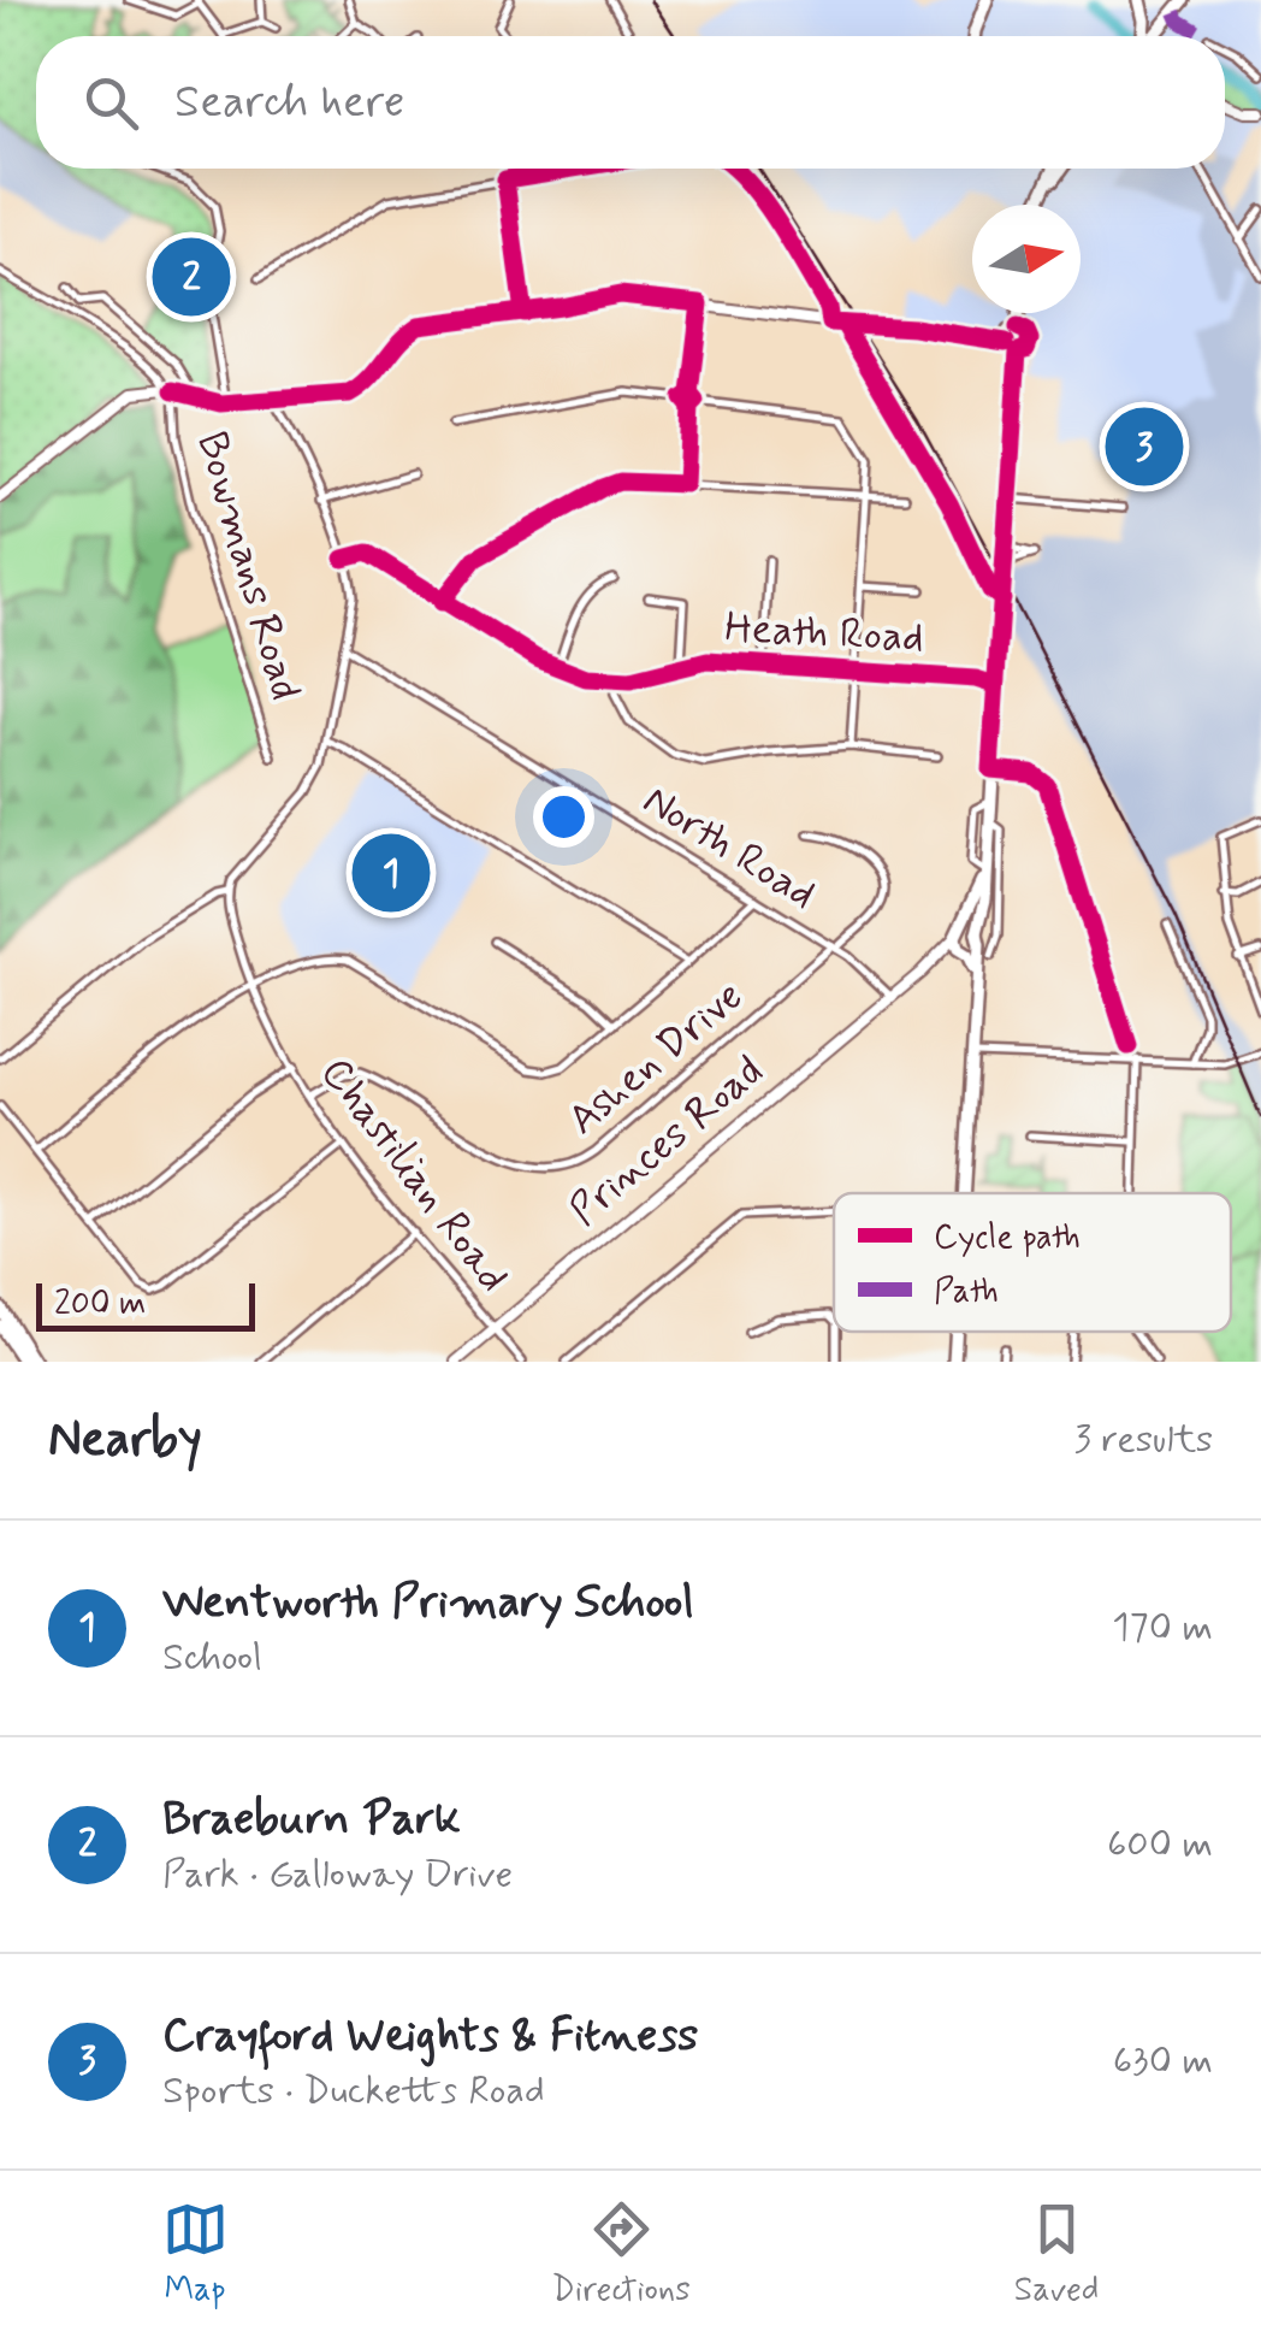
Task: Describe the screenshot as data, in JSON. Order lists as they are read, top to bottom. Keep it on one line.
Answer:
{"streets":{"street":["Bowmans Road","Heath Road","North Road","Ashen Drive","Princes Road","Chastilian Road"]},"crossings":[["North Road","Ashen Drive"],["North Road","Princes Road"],["Ashen Drive","Chastilian Road"],["Princes Road","Chastilian Road"]],"legend":["Cycle path","Path"],"scale_bar":"200 m","north":"right","page":{"search":"Search here","pins":["2","3","1"],"scale":"200 m","heading":["Nearby","3 results"],"list":[{"mark":"1","name":"Wentworth Primary School","note":"School","value":"170 m"},{"mark":"2","name":"Braeburn Park","note":"Park · Galloway Drive","value":"600 m"},{"mark":"3","name":"Crayford Weights & Fitness","note":"Sports · Ducketts Road","value":"630 m"}],"nav":["Map","Directions","Saved"]}}
